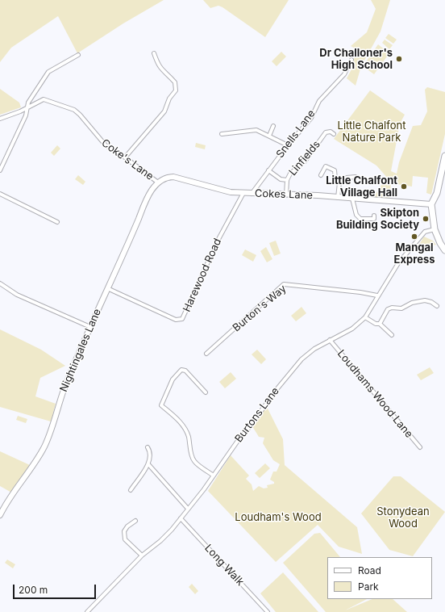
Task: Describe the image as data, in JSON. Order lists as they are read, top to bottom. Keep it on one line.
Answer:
{"streets":{"main road":["Cokes Lane","Nightingales Lane"],"street":["Snells Lane","Linfields","Coke's Lane","Harewood Road","Burton's Way","Loudhams Wood Lane","Burtons Lane","Long Walk"]},"crossings":[["Snells Lane","Cokes Lane"],["Linfields","Cokes Lane"],["Coke's Lane","Cokes Lane"],["Coke's Lane","Nightingales Lane"],["Cokes Lane","Harewood Road"],["Cokes Lane","Nightingales Lane"],["Harewood Road","Nightingales Lane"],["Burton's Way","Burtons Lane"],["Loudhams Wood Lane","Burtons Lane"],["Burtons Lane","Long Walk"]],"parks":["Little Chalfont Nature Park","Stonydean Wood","Loudham's Wood"],"places":["Dr Challoner's High School","Little Chalfont Village Hall","Skipton Building Society","Mangal Express"],"legend":["Road","Park"],"scale_bar":"200 m"}
